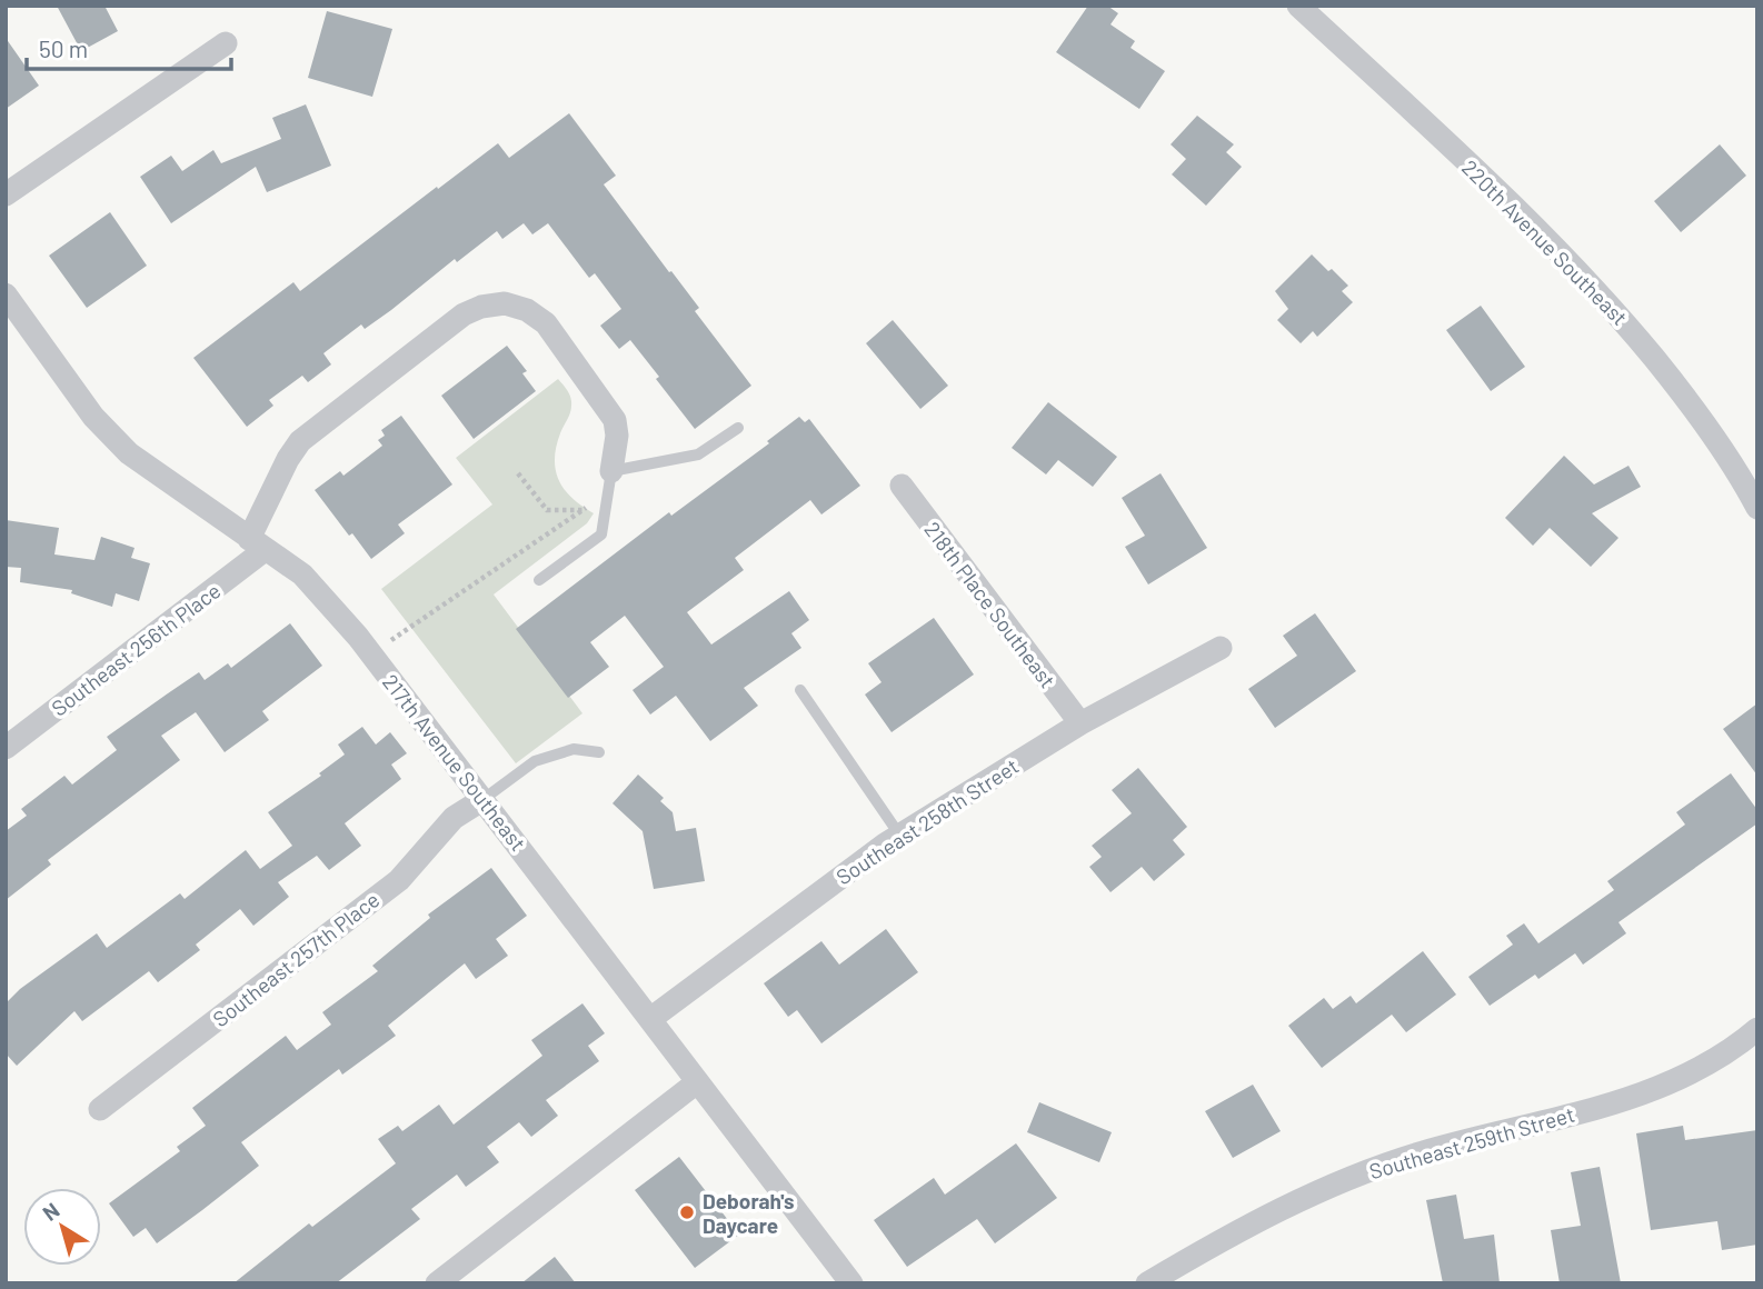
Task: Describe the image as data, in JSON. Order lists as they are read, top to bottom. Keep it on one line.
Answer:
{"streets":{"street":["220th Avenue Southeast","218th Place Southeast","Southeast 256th Place","217th Avenue Southeast","Southeast 258th Street","Southeast 257th Place","Southeast 259th Street"]},"crossings":[["218th Place Southeast","Southeast 258th Street"],["Southeast 256th Place","217th Avenue Southeast"],["217th Avenue Southeast","Southeast 258th Street"],["217th Avenue Southeast","Southeast 257th Place"]],"places":["Deborah's Daycare"],"scale_bar":"50 m","north":"top left"}
